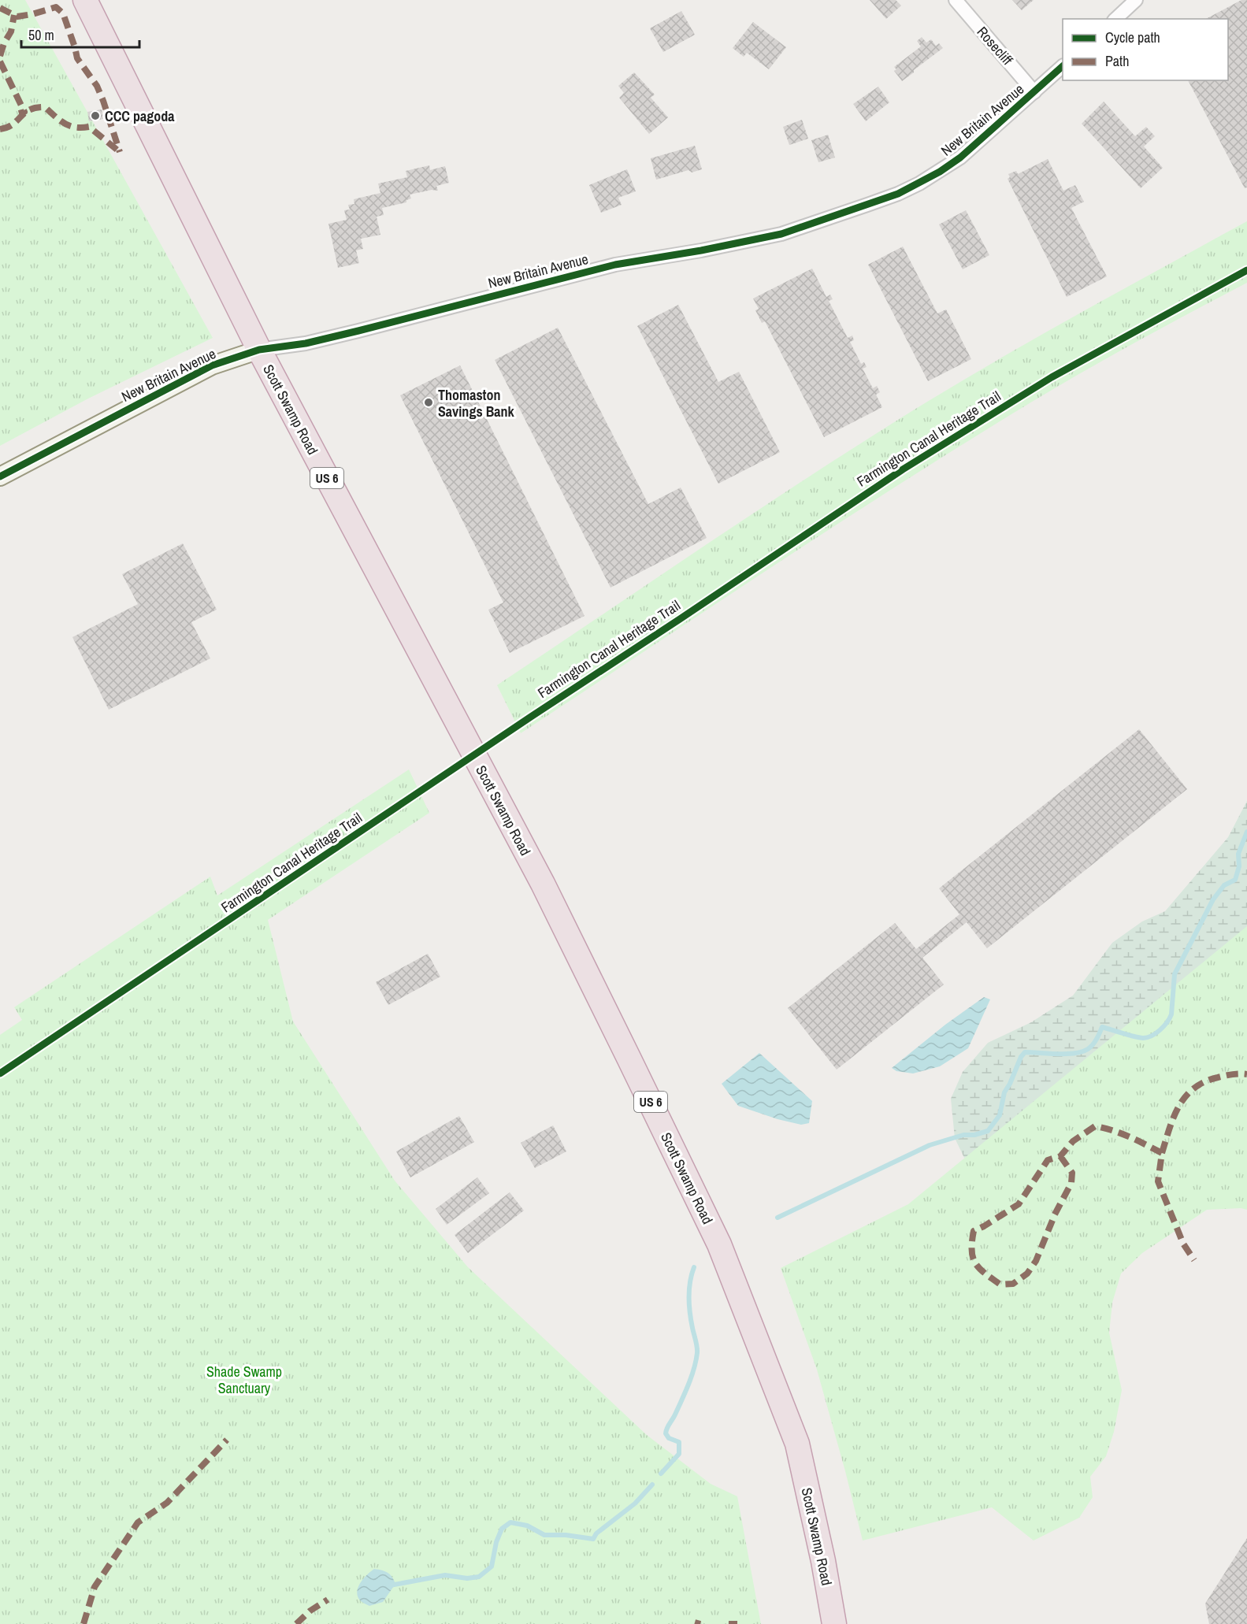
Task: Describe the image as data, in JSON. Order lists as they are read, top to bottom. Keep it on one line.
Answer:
{"streets":{"highway":["Scott Swamp Road","US 6"],"street":["Rosecliff","New Britain Avenue"],"cycle path":["Farmington Canal Heritage Trail"]},"crossings":[["Rosecliff","New Britain Avenue"],["New Britain Avenue","Scott Swamp Road"]],"parks":["Shade Swamp Sanctuary"],"places":["CCC pagoda","Thomaston Savings Bank"],"legend":["Cycle path","Path"],"scale_bar":"50 m"}
